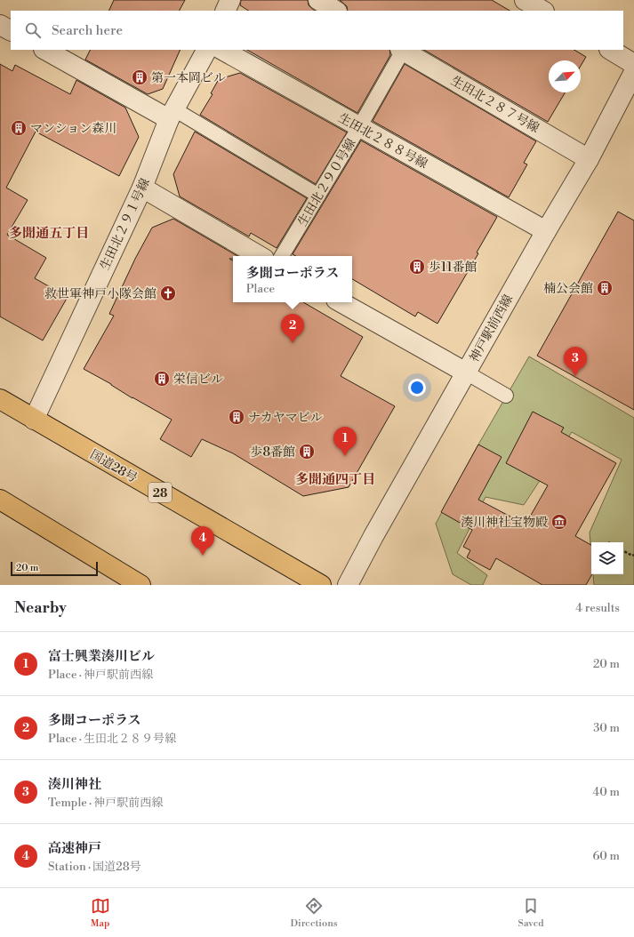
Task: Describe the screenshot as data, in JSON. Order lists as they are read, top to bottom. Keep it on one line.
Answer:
{"streets":{"highway":["国道28号","28"],"street":["生田北２８７号線","生田北２８８号線","生田北２９１号線","神戸駅前西線"],"lane":["生田北２９０号線"]},"crossings":[["生田北２８７号線","生田北２９０号線"],["生田北２８７号線","神戸駅前西線"],["生田北２８８号線","生田北２９０号線"],["生田北２８８号線","神戸駅前西線"],["生田北２９１号線","国道28号"]],"districts":["多聞通五丁目","多聞通四丁目"],"places":{"building":["第一本岡ビル","マンション森川","歩11番館","楠公会館","栄信ビル","ナカヤマビル","歩8番館"],"church":["救世軍神戸小隊会館"],"museum":["湊川神社宝物殿"]},"scale_bar":"20 m","north":"top right","page":{"search":"Search here","popup":["多聞コーポラス","Place"],"pins":["2","3","1","4"],"scale":"20 m","heading":["Nearby","4 results"],"list":[{"mark":"1","name":"富士興業湊川ビル","note":"Place · 神戸駅前西線","value":"20 m"},{"mark":"2","name":"多聞コーポラス","note":"Place · 生田北２８９号線","value":"30 m"},{"mark":"3","name":"湊川神社","note":"Temple · 神戸駅前西線","value":"40 m"},{"mark":"4","name":"高速神戸","note":"Station · 国道28号","value":"60 m"}],"nav":["Map","Directions","Saved"]}}
